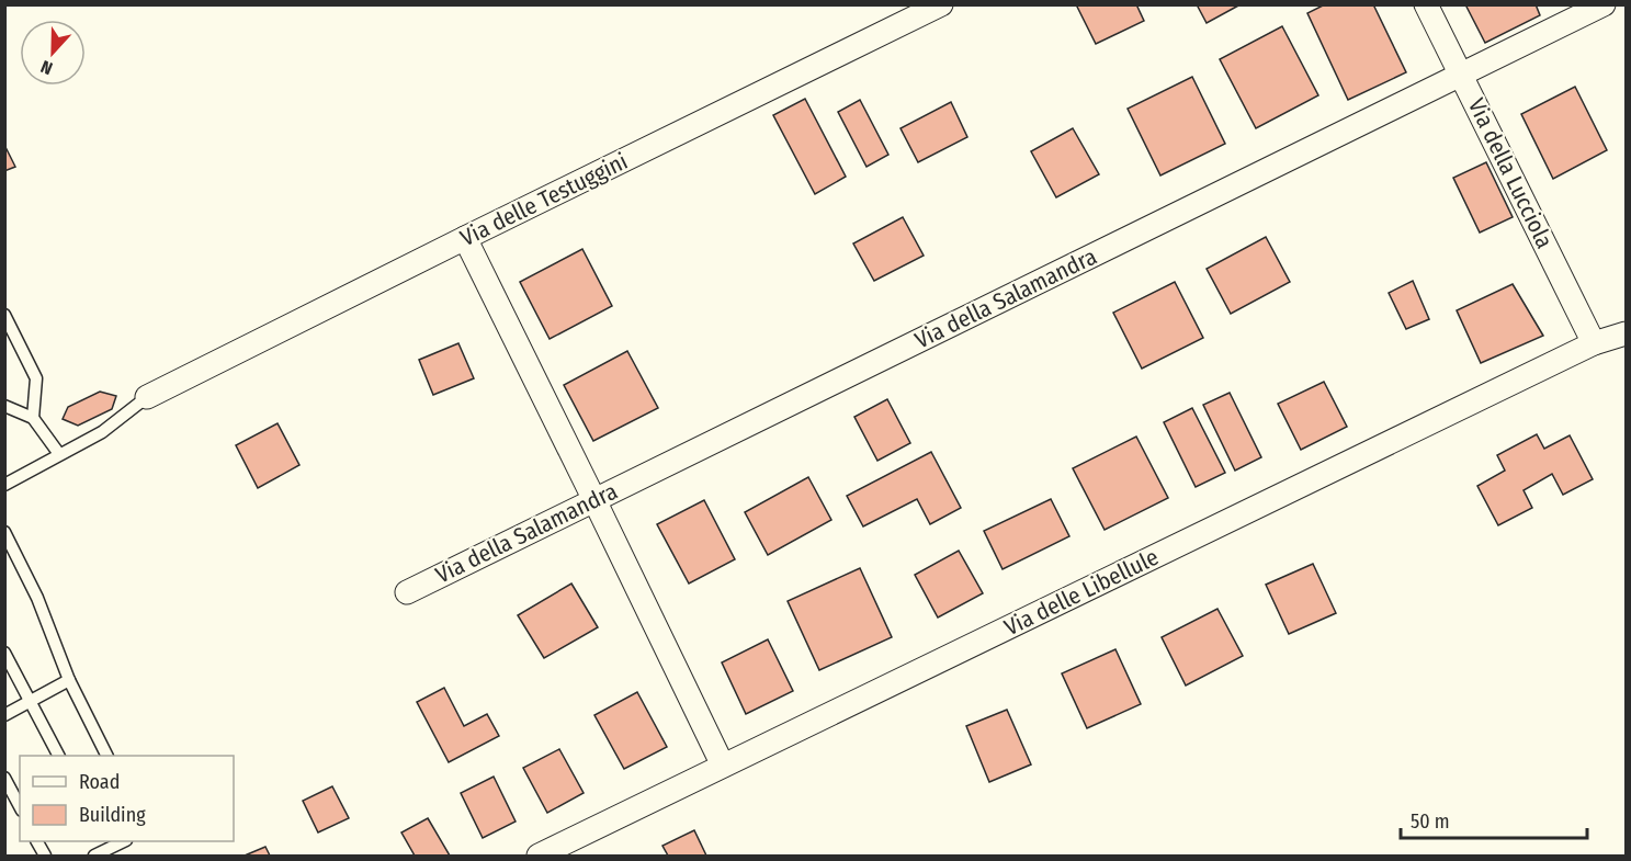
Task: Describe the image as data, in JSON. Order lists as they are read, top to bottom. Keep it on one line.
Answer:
{"streets":{"street":["Via della Lucciola","Via delle Testuggini","Via della Salamandra","Via delle Libellule"]},"crossings":[["Via della Lucciola","Via della Salamandra"],["Via della Lucciola","Via delle Libellule"]],"legend":["Road","Building"],"scale_bar":"50 m","north":"bottom"}
